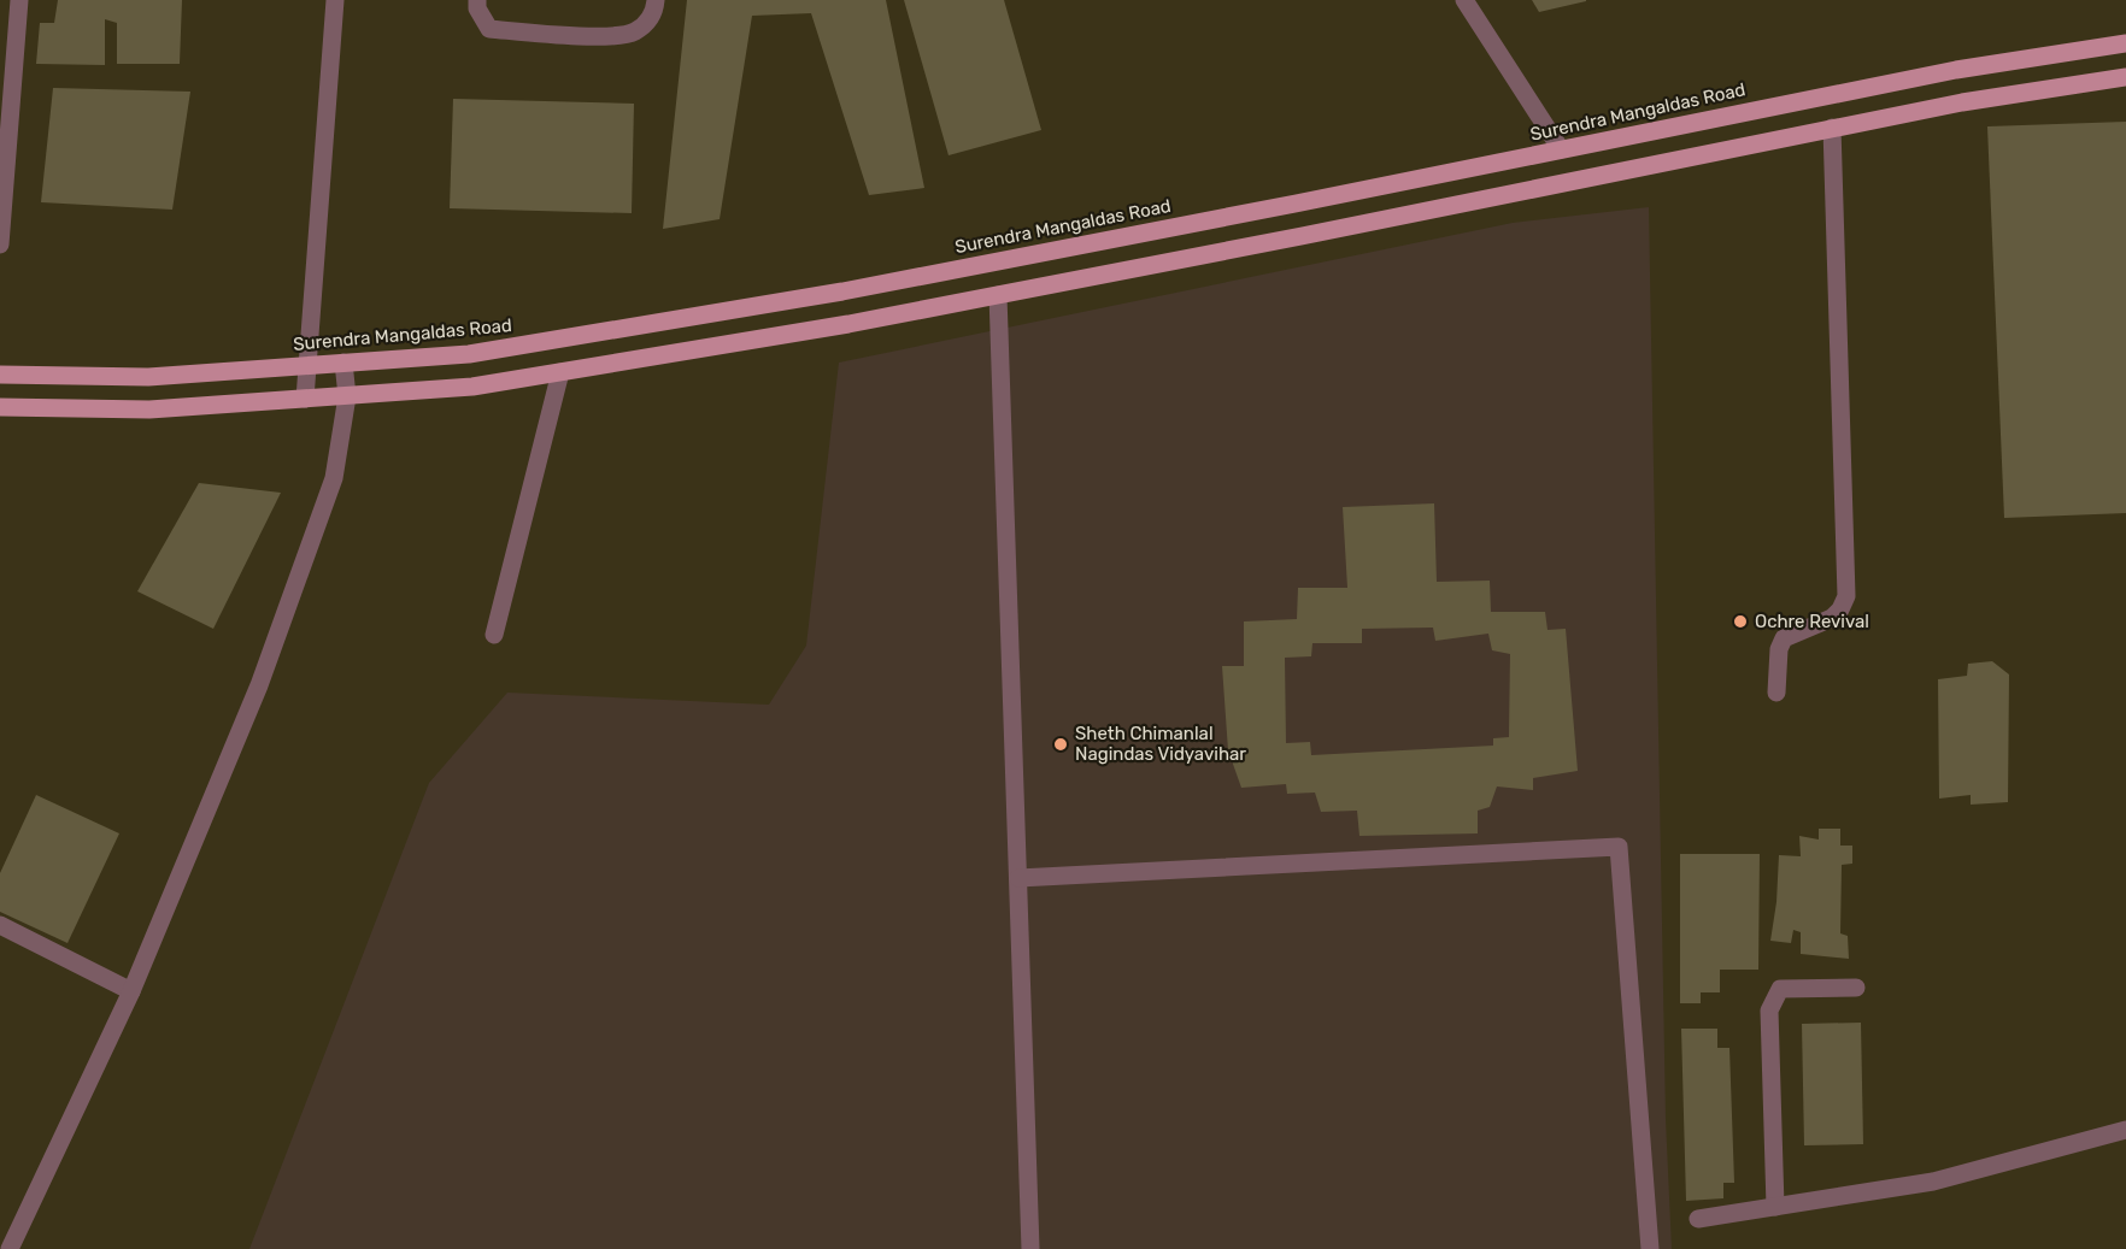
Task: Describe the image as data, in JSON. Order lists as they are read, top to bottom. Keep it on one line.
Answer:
{"streets":{"main road":["Surendra Mangaldas Road"]},"places":["Ochre Revival","Sheth Chimanlal Nagindas Vidyavihar"]}
